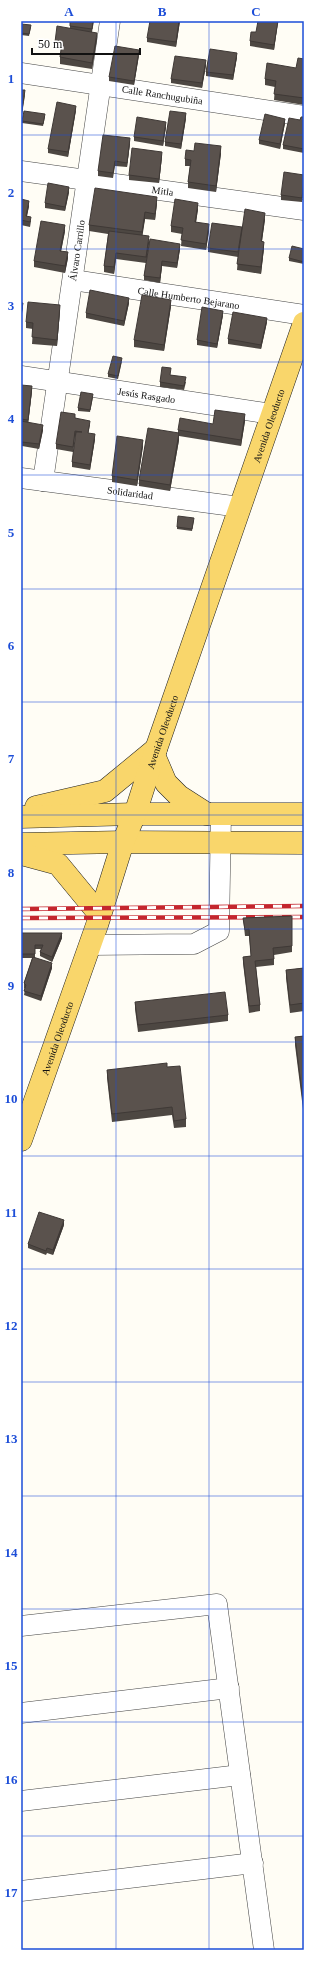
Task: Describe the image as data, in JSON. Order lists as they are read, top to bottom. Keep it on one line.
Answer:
{"streets":{"main road":["Avenida Oleoducto"],"street":["Calle Ranchugubiña","Mitla","Álvaro Carrillo","Calle Humberto Bejarano","Jesús Rasgado","Solidaridad"]},"crossings":[["Calle Ranchugubiña","Álvaro Carrillo"],["Mitla","Álvaro Carrillo"],["Álvaro Carrillo","Calle Humberto Bejarano"],["Álvaro Carrillo","Jesús Rasgado"],["Álvaro Carrillo","Solidaridad"],["Jesús Rasgado","Avenida Oleoducto"],["Avenida Oleoducto","Solidaridad"]],"scale_bar":"50 m","grid":{"columns":["A","B","C"],"rows":["1","2","3","4","5","6","7","8","9","10","11","12","13","14","15","16","17"]}}
